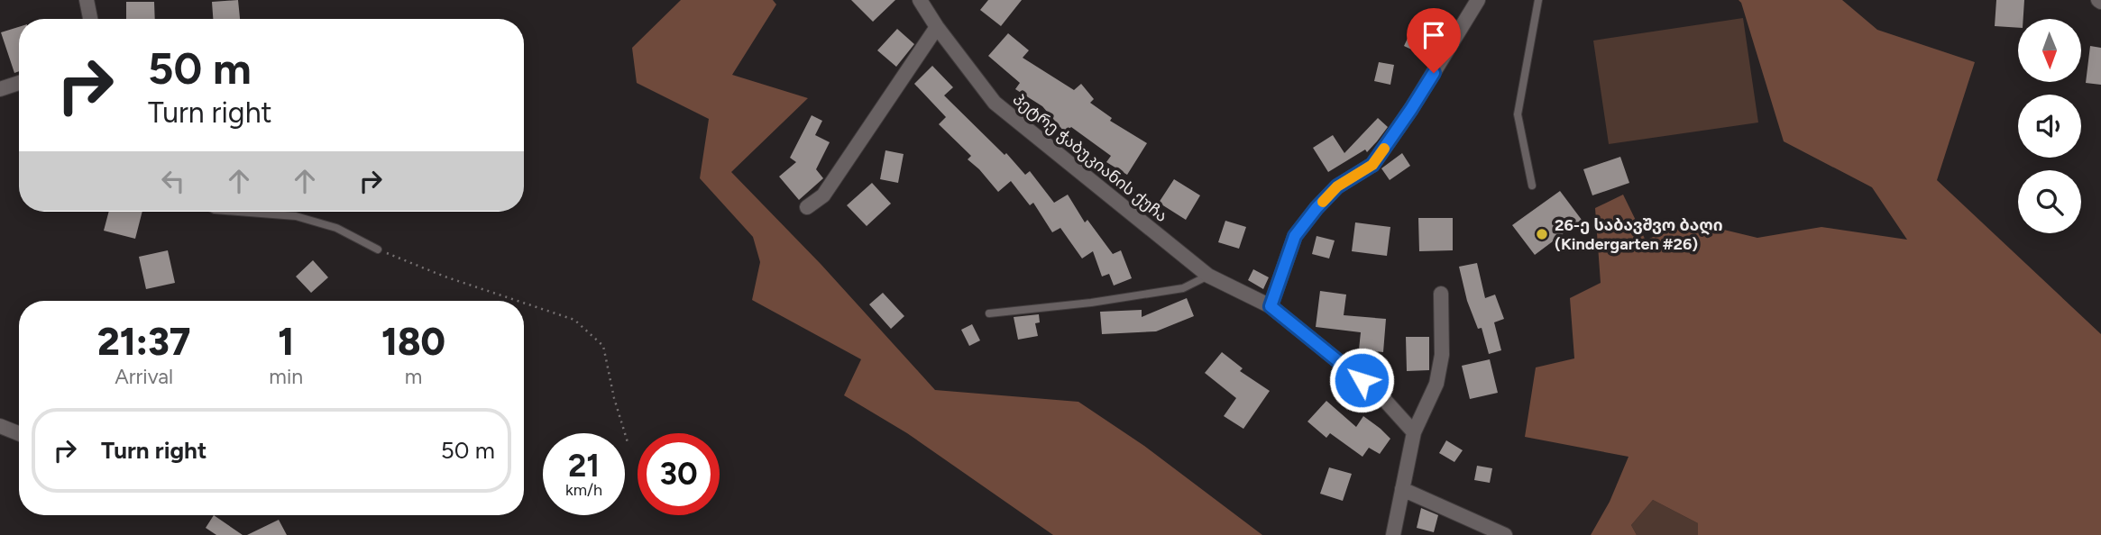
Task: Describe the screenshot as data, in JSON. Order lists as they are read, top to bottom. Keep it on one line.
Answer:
{"streets":{"street":["პეტრე ჭაბუკიანის ქუჩა"]},"places":["26-ე საბავშვო ბაღი (Kindergarten #26)"],"north":"bottom","page":{"turn":["50 m","Turn right"],"eta":["21:37","Arrival","1","min","180","m"],"list":[{"name":"Turn right","value":"50 m"}],"speed":"21 km/h","limit":"30"}}
